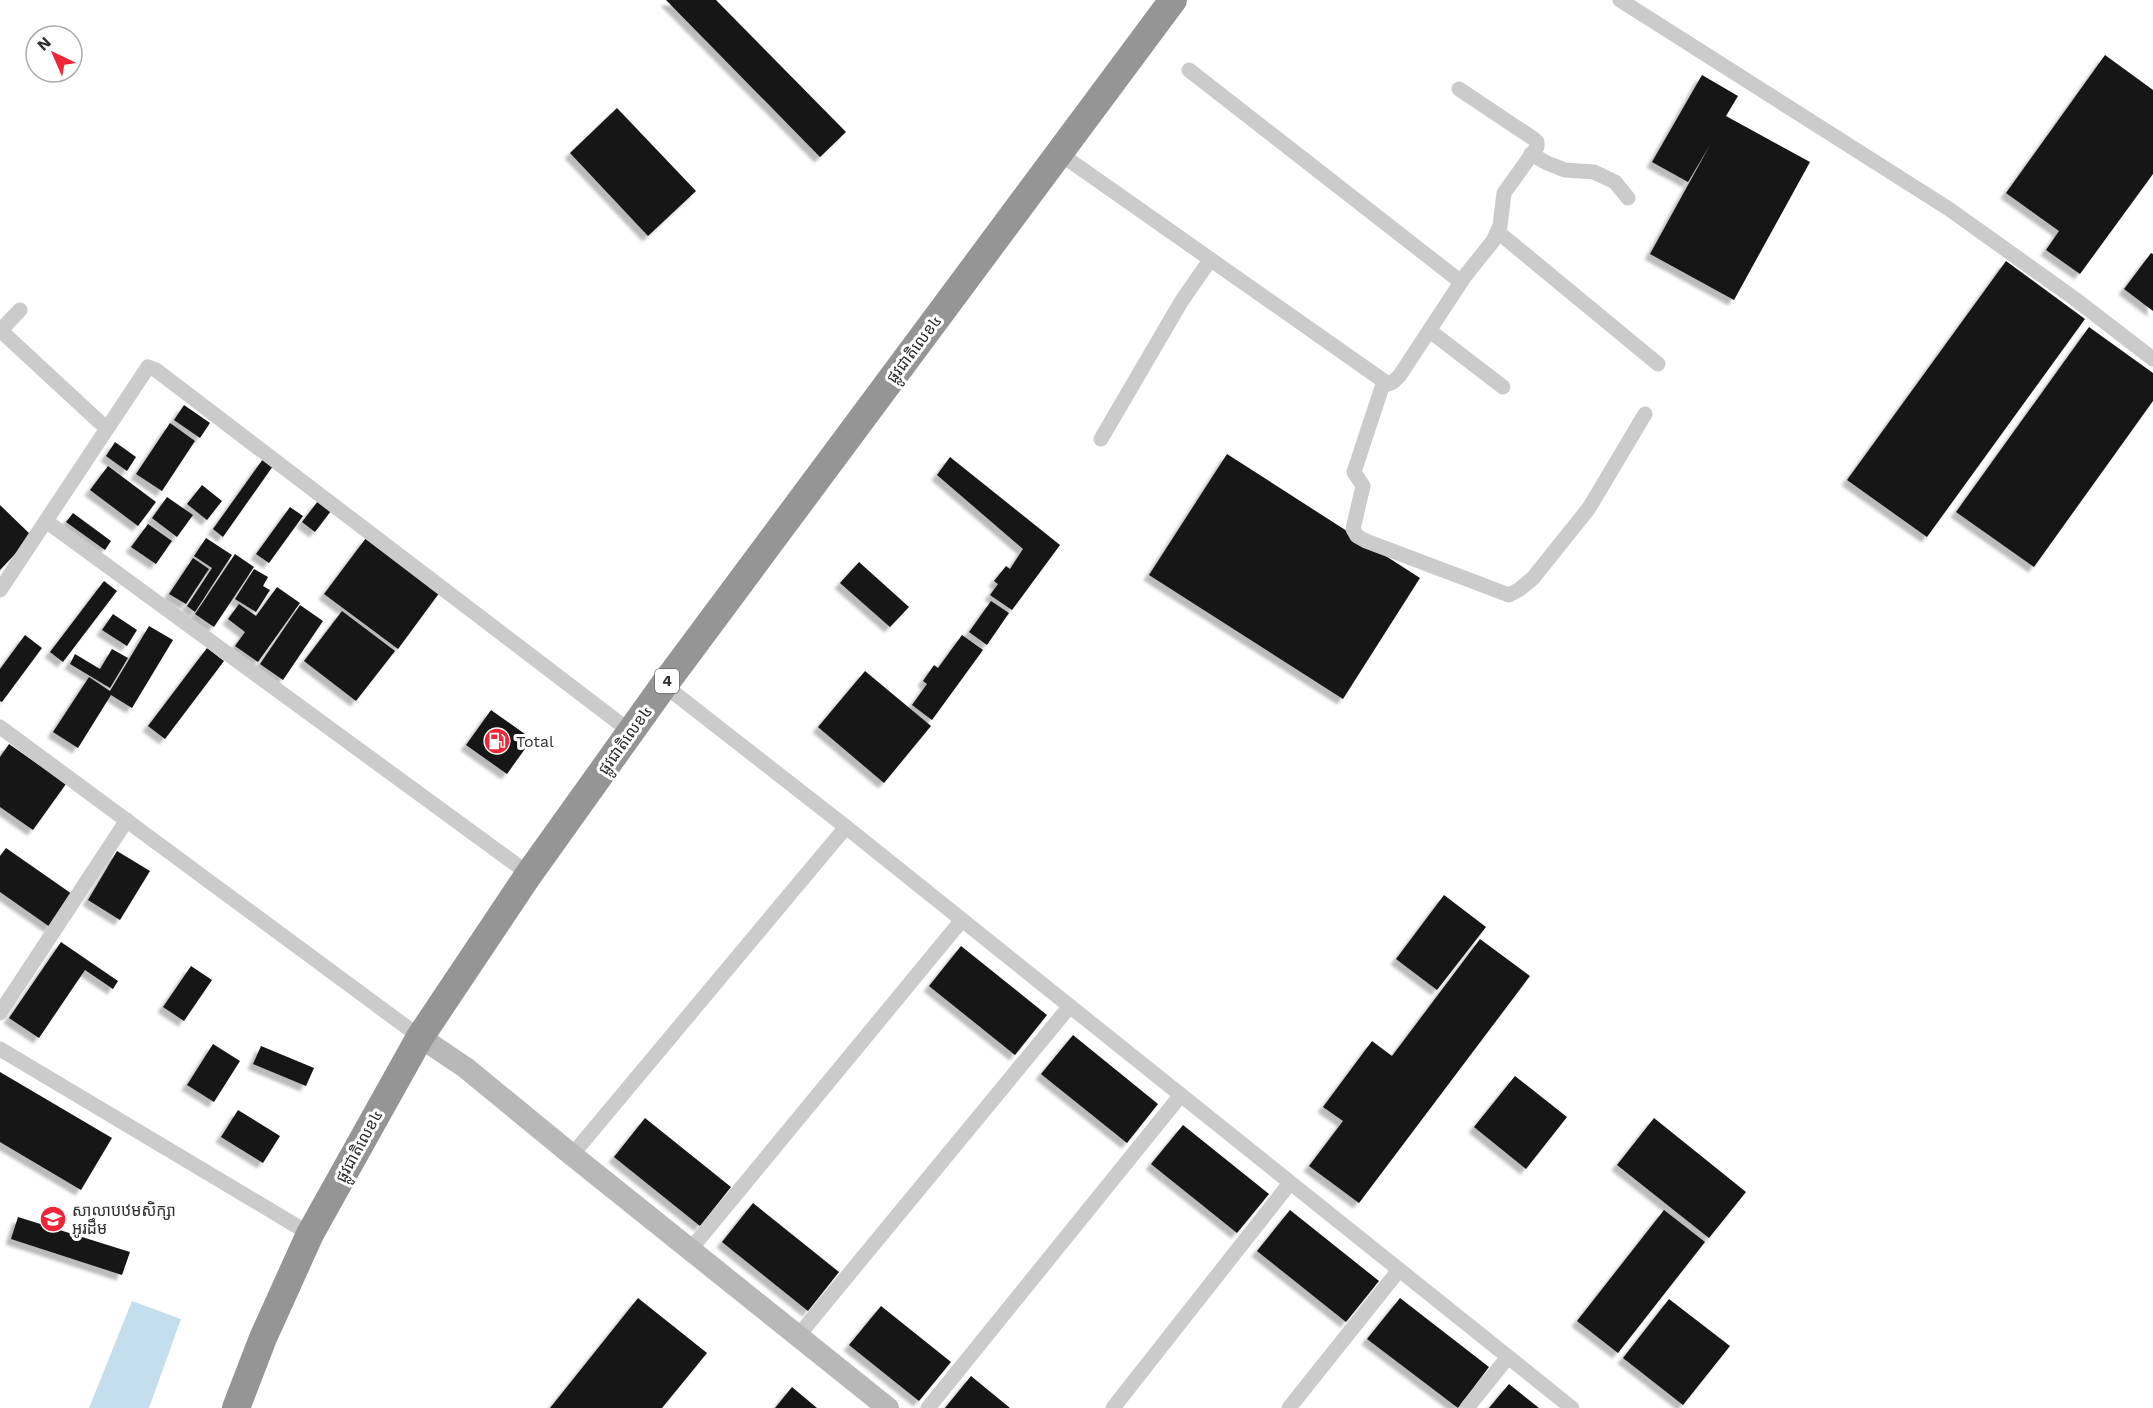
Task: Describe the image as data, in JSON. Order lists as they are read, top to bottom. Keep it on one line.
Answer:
{"streets":{"highway":["ផ្លូវជាតិលេខ៤","4"]},"places":{"fuel station":["Total"],"school or university":["សាលាបឋមសិក្សា អូរដឹម"]},"north":"top left"}
